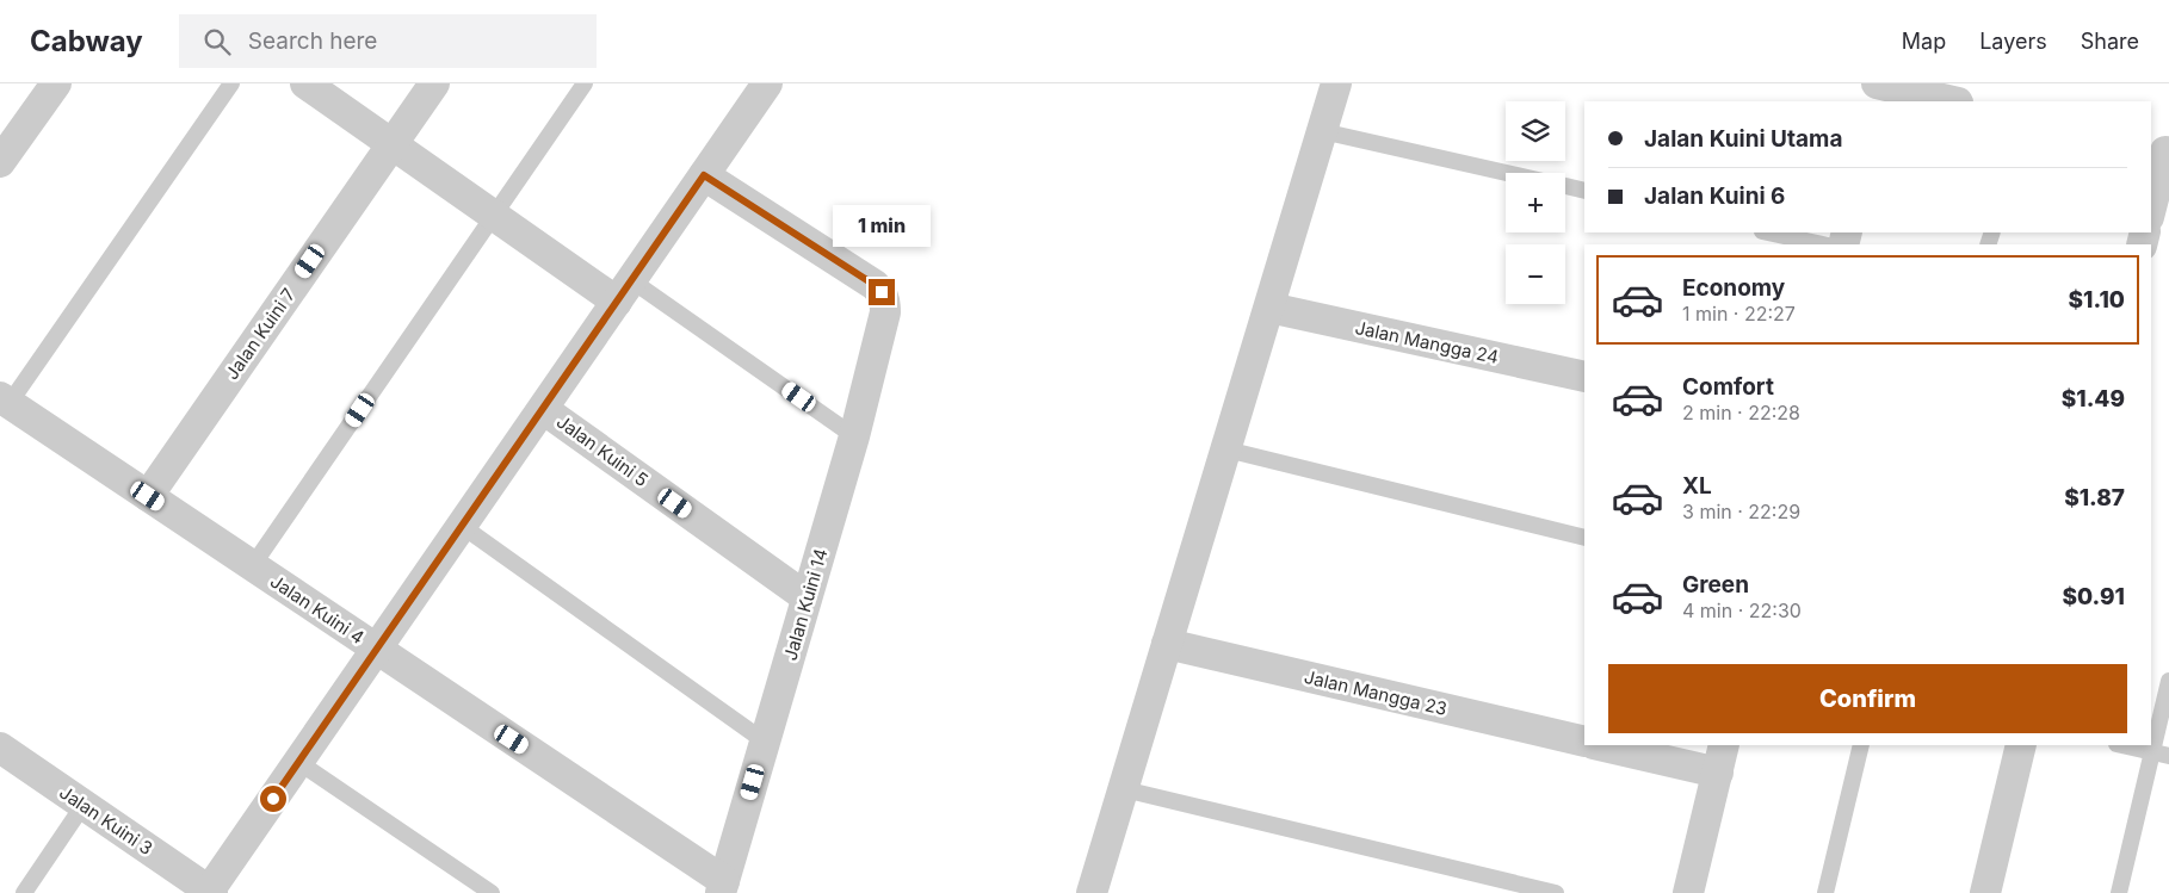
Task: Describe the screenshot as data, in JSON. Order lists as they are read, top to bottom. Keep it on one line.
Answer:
{"streets":{"street":["Jalan Kuini 7","Jalan Mangga 24","Jalan Kuini 5","Jalan Kuini 14","Jalan Kuini 4","Jalan Mangga 23","Jalan Kuini 3"]},"crossings":[["Jalan Kuini 7","Jalan Kuini 4"],["Jalan Kuini 5","Jalan Kuini 14"],["Jalan Kuini 14","Jalan Kuini 4"]],"page":{"header":"Cabway","search":"Search here","nav":["Map","Layers","Share"],"map_buttons":["+","−"],"banner":["Jalan Kuini Utama","Jalan Kuini 6"],"bubble":"1 min","list":[{"name":"Economy","note":"1 min · 22:27","value":"$1.10"},{"name":"Comfort","note":"2 min · 22:28","value":"$1.49"},{"name":"XL","note":"3 min · 22:29","value":"$1.87"},{"name":"Green","note":"4 min · 22:30","value":"$0.91"}],"buttons":"Confirm"}}
